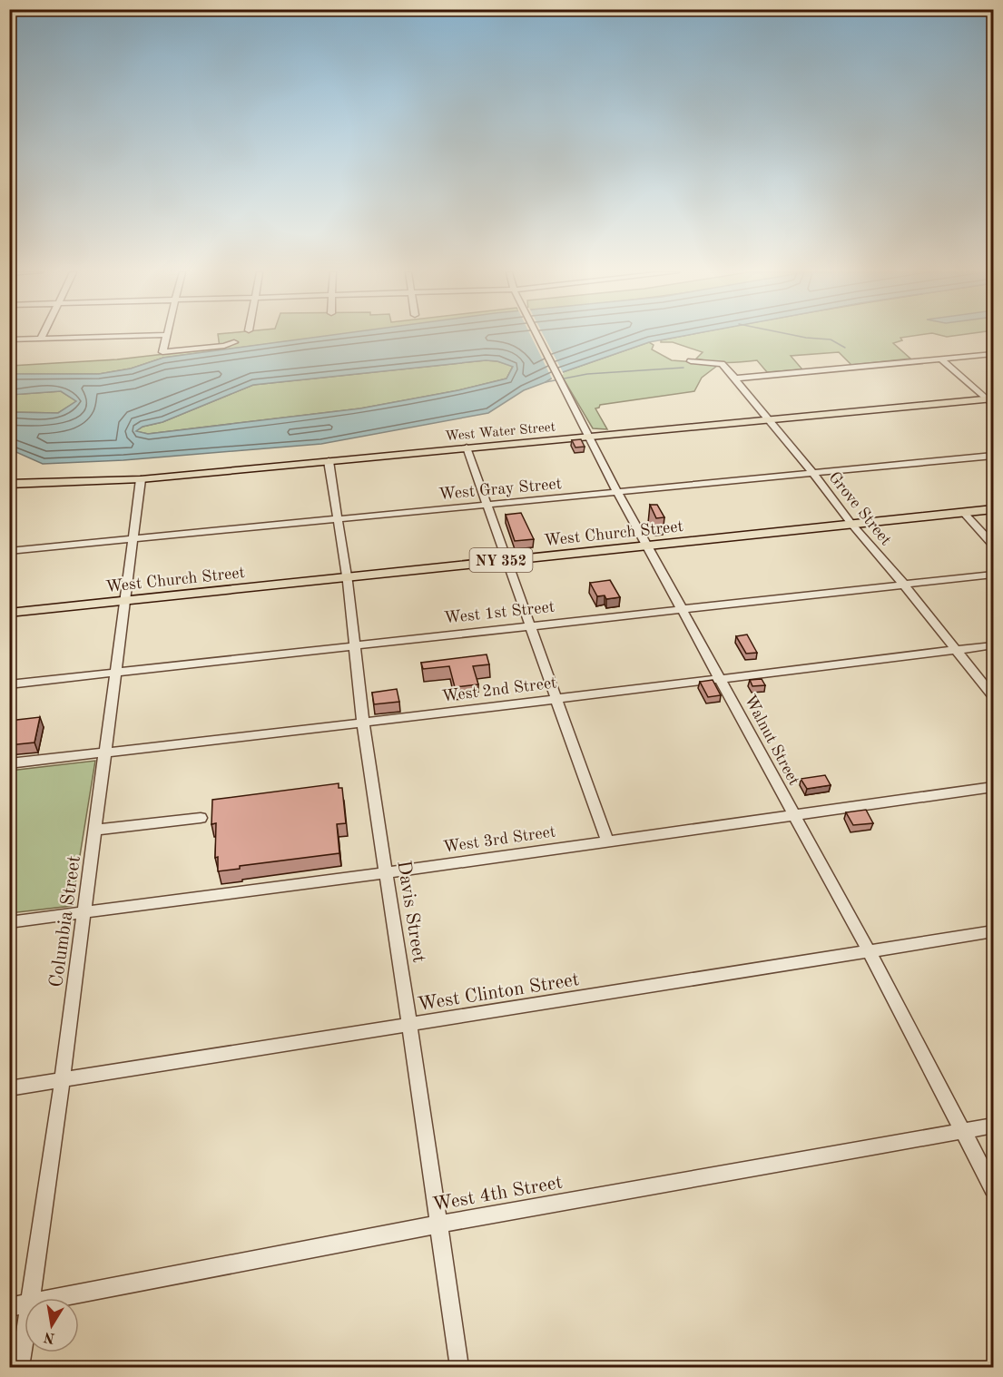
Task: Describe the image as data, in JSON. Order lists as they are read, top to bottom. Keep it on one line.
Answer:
{"streets":{"main road":["West Water Street","West Church Street","NY 352"],"street":["West Gray Street","Grove Street","West 1st Street","West 2nd Street","Walnut Street","West 3rd Street","Davis Street","Columbia Street","West Clinton Street","West 4th Street"]},"crossings":[["West Water Street","Grove Street"],["West Water Street","Walnut Street"],["West Water Street","Davis Street"],["West Water Street","Columbia Street"],["West Gray Street","Grove Street"],["West Gray Street","Walnut Street"],["West Gray Street","Davis Street"],["West Gray Street","Columbia Street"],["Grove Street","West Church Street"],["Grove Street","West 1st Street"],["Grove Street","West 2nd Street"],["West Church Street","Walnut Street"],["West Church Street","Davis Street"],["West Church Street","Columbia Street"],["West 1st Street","Walnut Street"],["West 1st Street","Davis Street"],["West 1st Street","Columbia Street"],["West 2nd Street","Walnut Street"],["West 2nd Street","Davis Street"],["West 2nd Street","Columbia Street"],["Walnut Street","West 3rd Street"],["Walnut Street","West Clinton Street"],["Walnut Street","West 4th Street"],["West 3rd Street","Davis Street"],["West 3rd Street","Columbia Street"],["Davis Street","West Clinton Street"],["Davis Street","West 4th Street"],["Columbia Street","West Clinton Street"]],"north":"bottom"}
